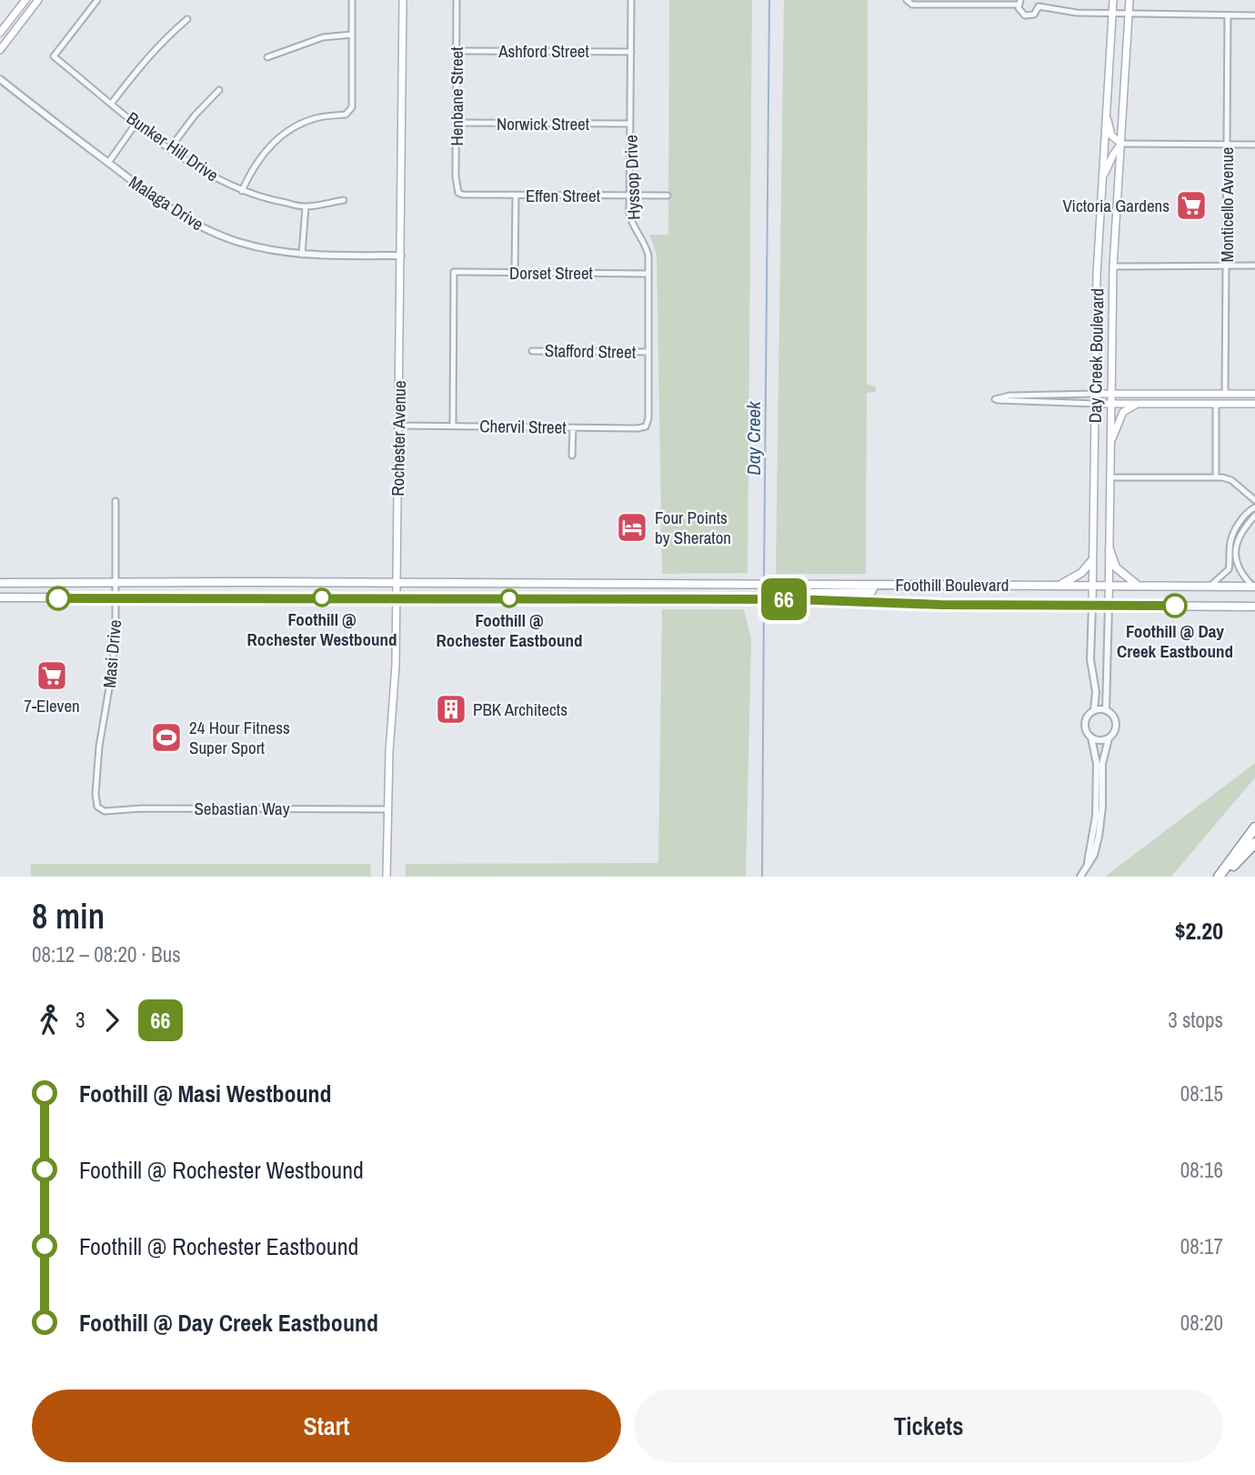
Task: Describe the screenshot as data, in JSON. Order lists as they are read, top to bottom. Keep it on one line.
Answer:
{"streets":{"main road":["Day Creek Boulevard","Rochester Avenue","Foothill Boulevard"],"street":["Ashford Street","Henbane Street","Norwick Street","Bunker Hill Drive","Hyssop Drive","Effen Street","Malaga Drive","Monticello Avenue","Dorset Street","Stafford Street","Chervil Street","Masi Drive","Sebastian Way"]},"crossings":[["Ashford Street","Henbane Street"],["Ashford Street","Hyssop Drive"],["Henbane Street","Norwick Street"],["Henbane Street","Effen Street"],["Norwick Street","Hyssop Drive"],["Hyssop Drive","Effen Street"],["Hyssop Drive","Dorset Street"],["Hyssop Drive","Stafford Street"],["Hyssop Drive","Chervil Street"],["Malaga Drive","Rochester Avenue"],["Dorset Street","Chervil Street"],["Day Creek Boulevard","Foothill Boulevard"],["Chervil Street","Rochester Avenue"],["Rochester Avenue","Foothill Boulevard"],["Rochester Avenue","Sebastian Way"],["Foothill Boulevard","Masi Drive"],["Masi Drive","Sebastian Way"]],"water":["Day Creek"],"places":{"supermarket":["Victoria Gardens","7-Eleven"],"hotel":["Four Points by Sheraton"],"other":["Foothill @ Rochester Westbound","Foothill @ Rochester Eastbound","Foothill @ Day Creek Eastbound"],"building":["PBK Architects"],"sports":["24 Hour Fitness Super Sport"]},"lines":["bus line 66"],"page":{"on_map":"66","heading":["8 min","08:12 – 08:20 · Bus","$2.20"],"legs":["3","66","3 stops"],"list":[{"name":"Foothill @ Masi Westbound","value":"08:15"},{"name":"Foothill @ Rochester Westbound","value":"08:16"},{"name":"Foothill @ Rochester Eastbound","value":"08:17"},{"name":"Foothill @ Day Creek Eastbound","value":"08:20"}],"buttons":["Start","Tickets"]}}
